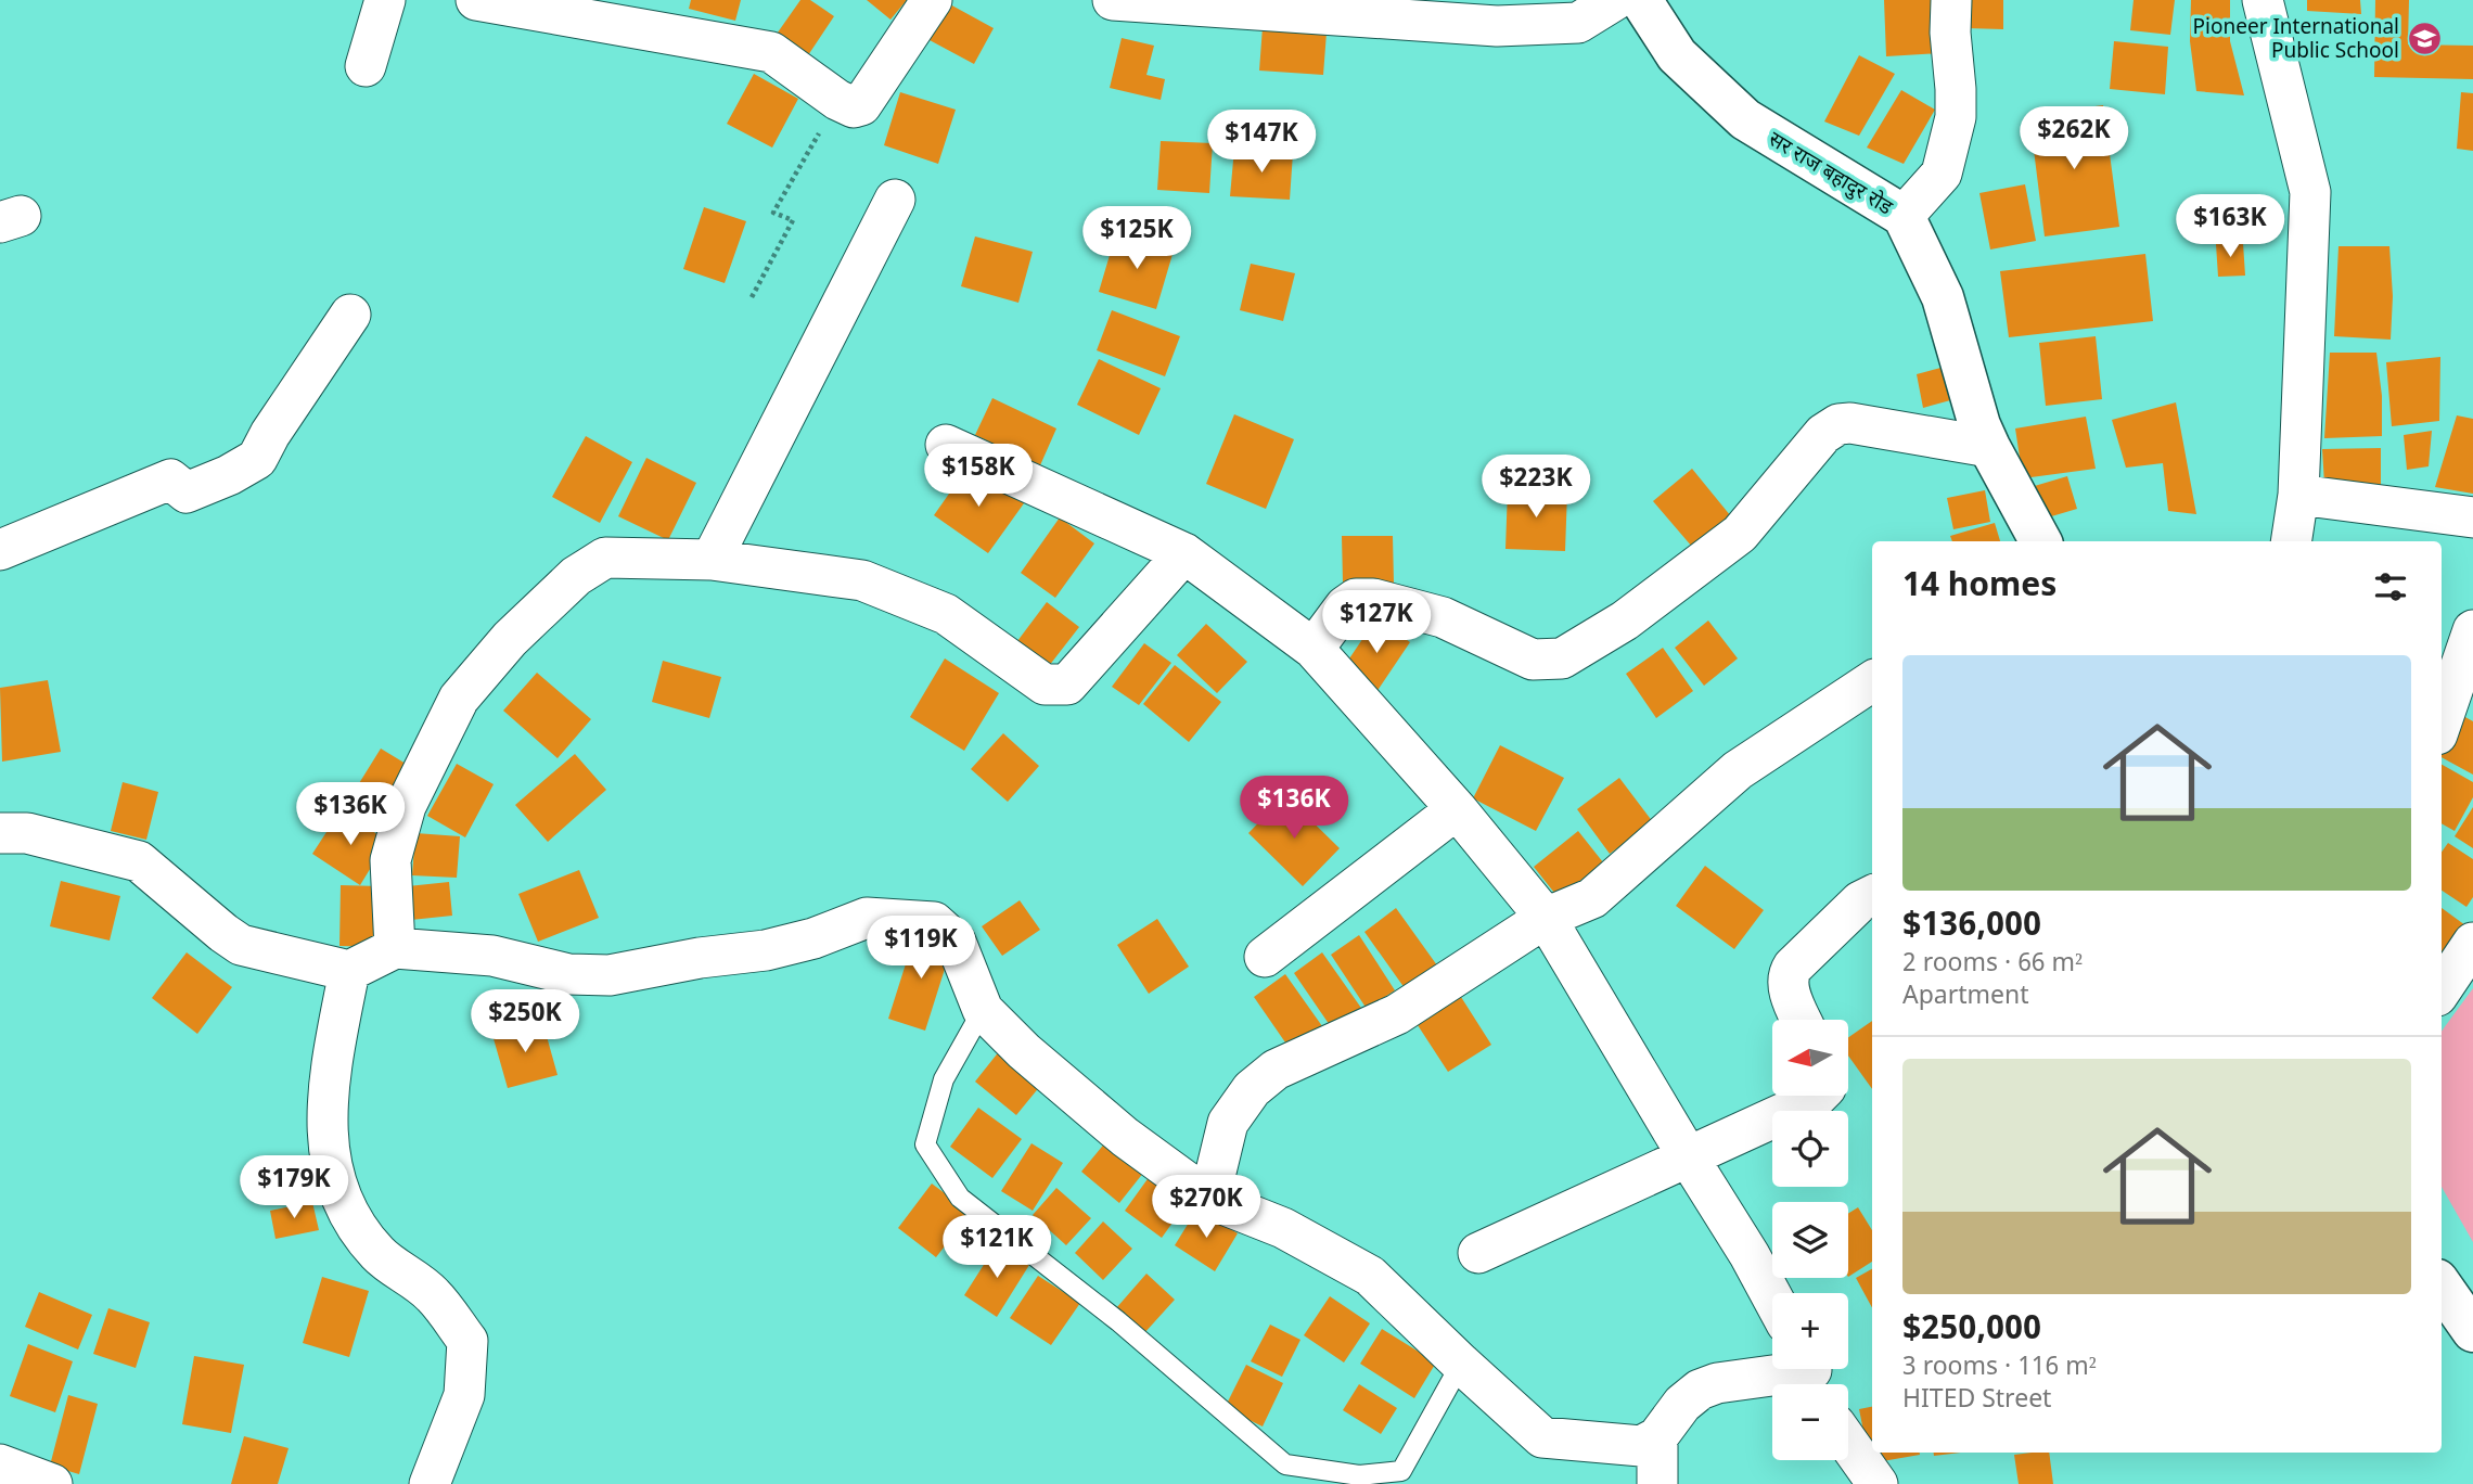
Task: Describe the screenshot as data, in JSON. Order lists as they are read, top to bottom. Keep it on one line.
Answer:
{"streets":{"street":["सर राज बहादुर रोड"]},"places":{"school or university":["Pioneer International Public School"]},"north":"left","page":{"price":["$262K","$147K","$163K","$125K","$158K","$223K","$127K","$136K","$136K","$119K","$250K","$179K","$270K","$121K"],"heading":"14 homes","list":[{"name":"$136,000","note":"2 rooms · 66 m² · Apartment"},{"name":"$250,000","note":"3 rooms · 116 m² · HITED Street"}],"map_buttons":["+","−"]}}
